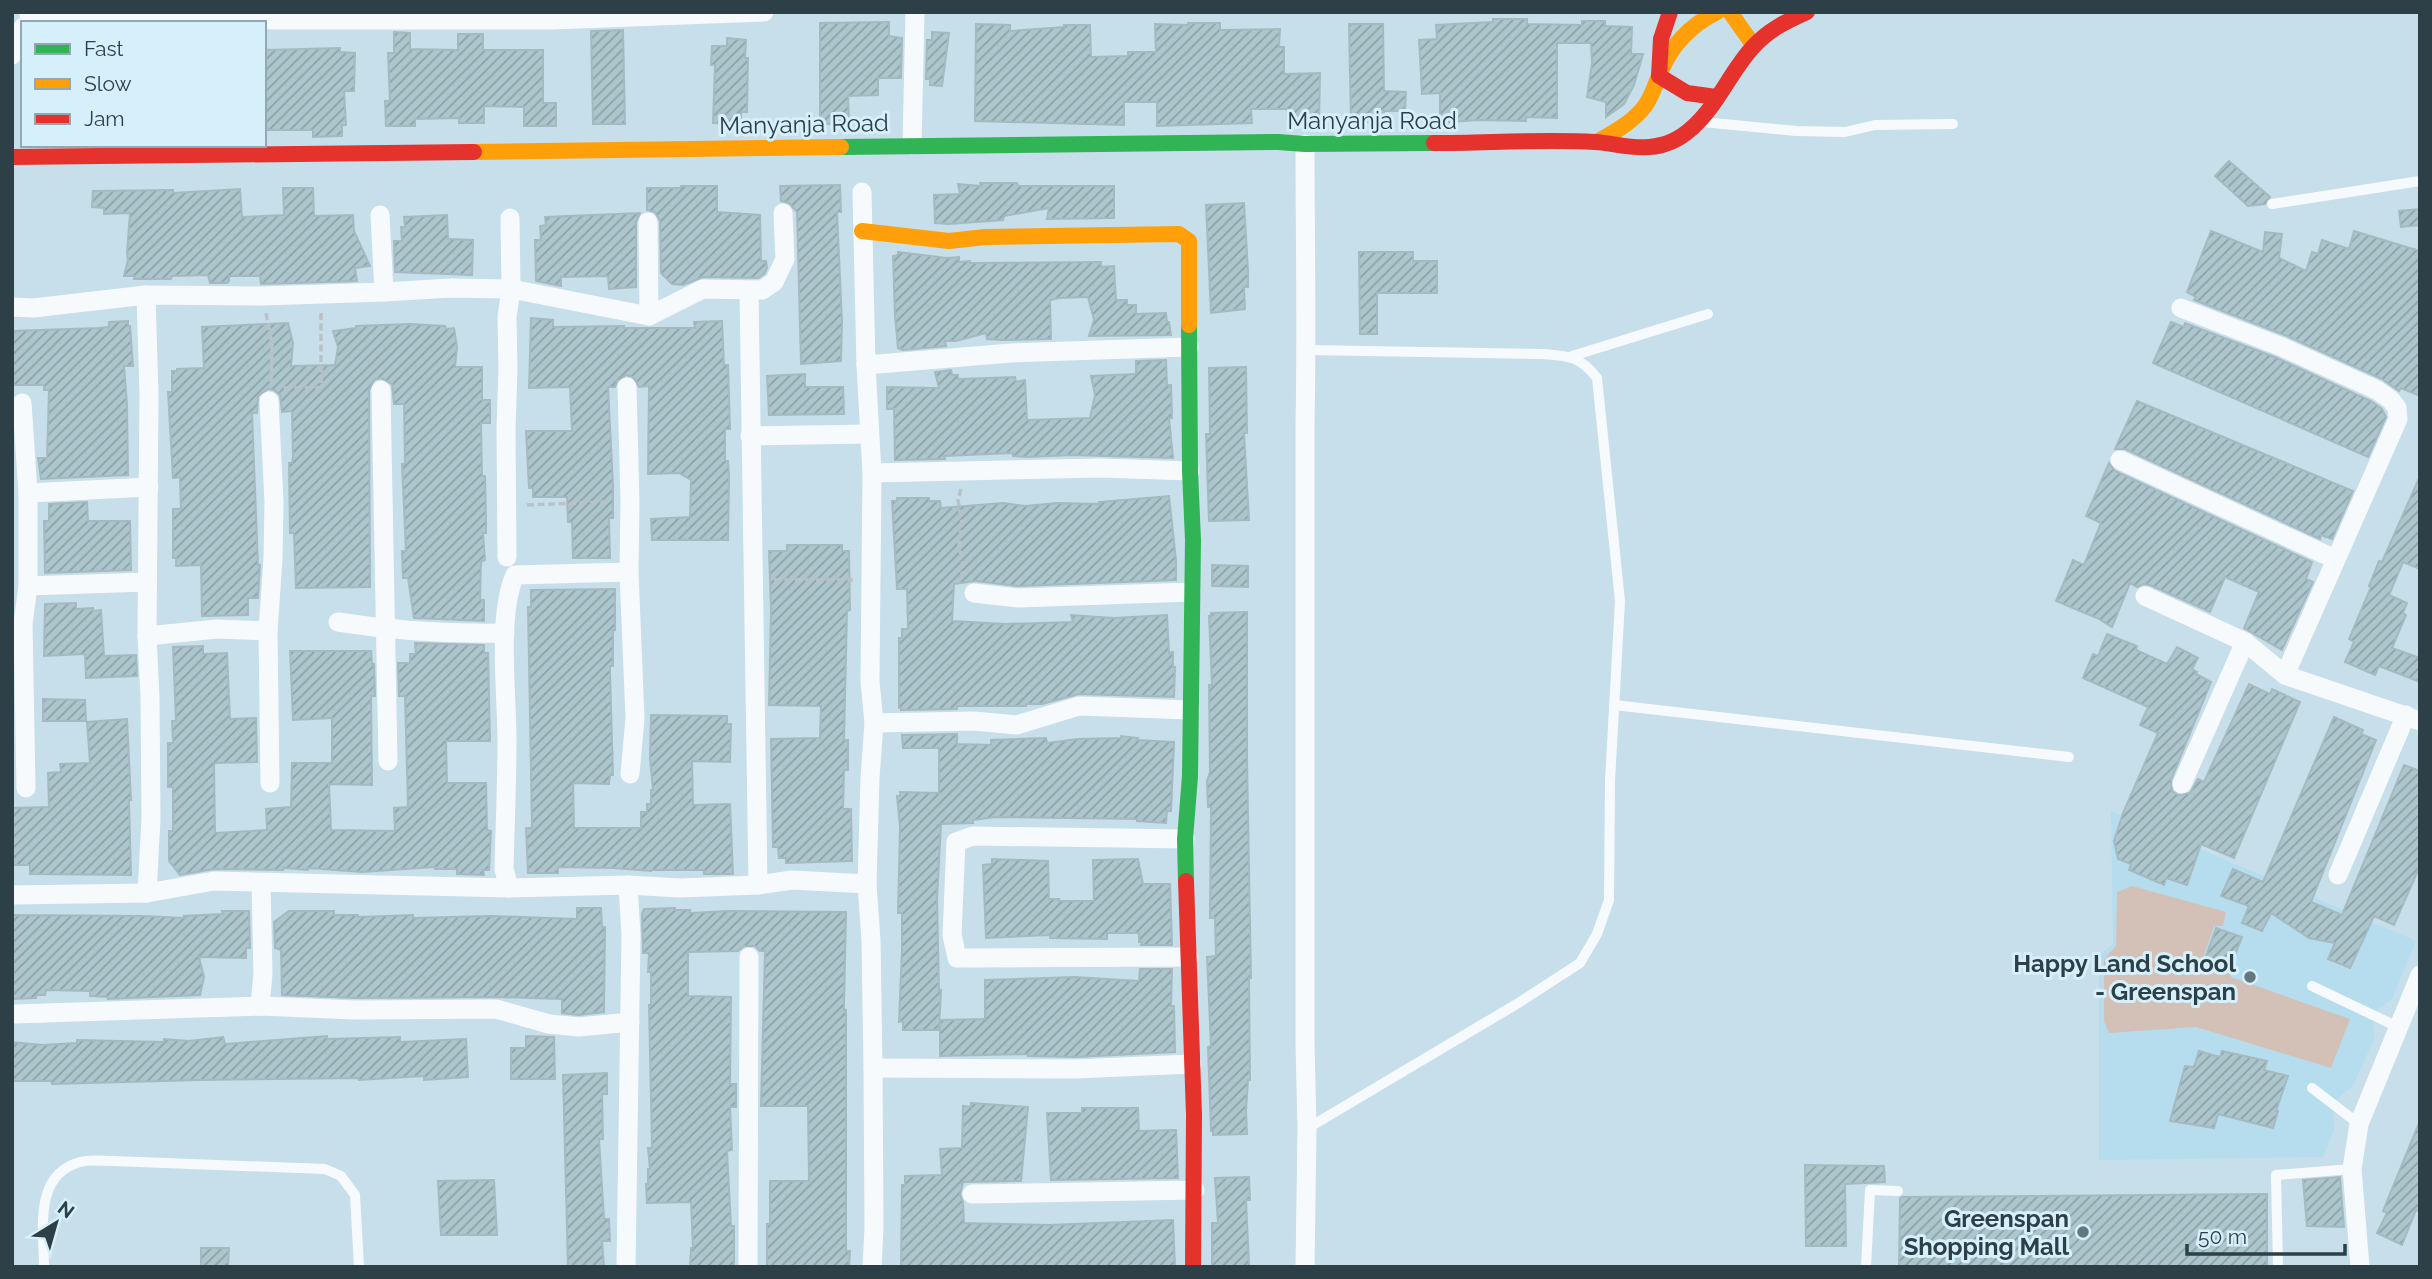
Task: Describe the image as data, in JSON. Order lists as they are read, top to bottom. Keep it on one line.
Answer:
{"streets":{"main road":["Manyanja Road"]},"places":["Happy Land School - Greenspan","Greenspan Shopping Mall"],"legend":["Fast","Slow","Jam"],"scale_bar":"50 m","north":"top right"}
